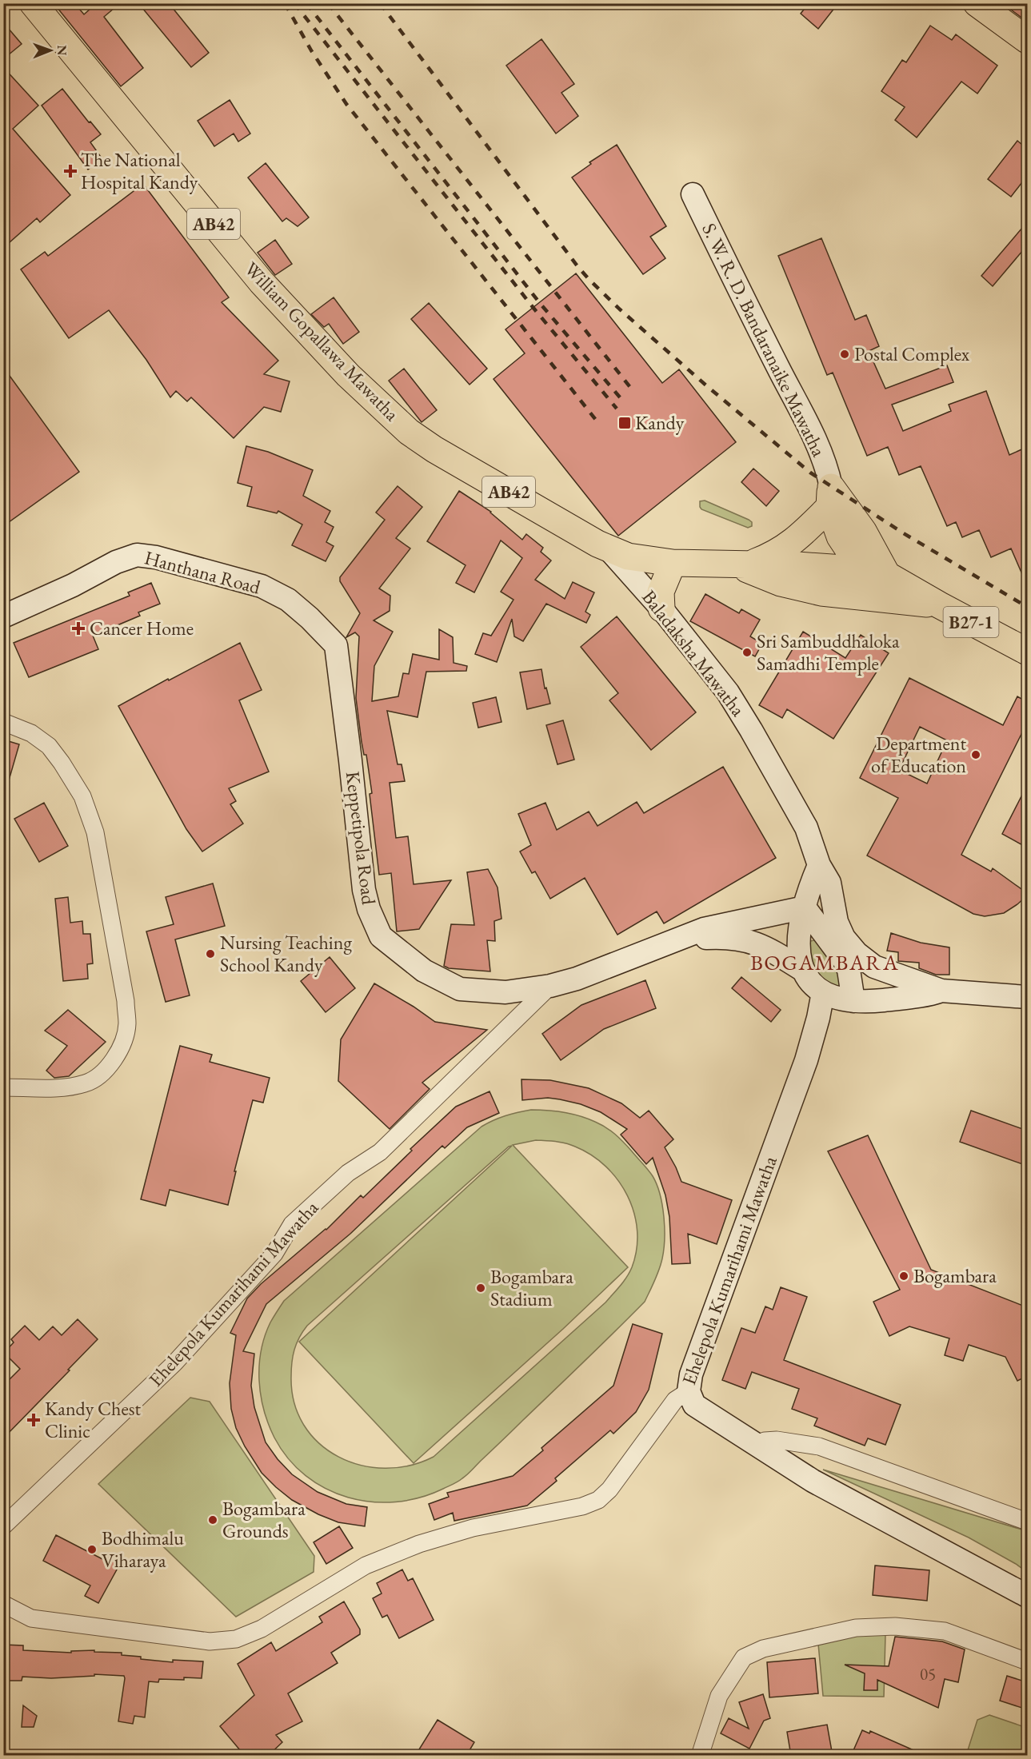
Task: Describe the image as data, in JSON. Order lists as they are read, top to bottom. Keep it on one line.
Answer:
{"streets":{"main road":["AB42","William Gopallawa Mawatha","B27-1"],"street":["S. W. R. D. Bandaranaike Mawatha","Hanthana Road","Baladaksha Mawatha","Keppetipola Road","Ehelepola Kumarihami Mawatha"]},"crossings":[["S. W. R. D. Bandaranaike Mawatha","William Gopallawa Mawatha"],["William Gopallawa Mawatha","B27-1"],["William Gopallawa Mawatha","Baladaksha Mawatha"],["Hanthana Road","Keppetipola Road"],["Keppetipola Road","Ehelepola Kumarihami Mawatha"]],"districts":["BOGAMBARA"],"places":{"health":["The National Hospital Kandy","Cancer Home","Kandy Chest Clinic"],"other":["Postal Complex","Sri Sambuddhaloka Samadhi Temple","Department of Education","Nursing Teaching School Kandy","Bogambara","Bogambara Stadium","Bogambara Grounds","Bodhimalu Viharaya"],"transit":["Kandy"]},"house_numbers":["05"],"north":"right"}
